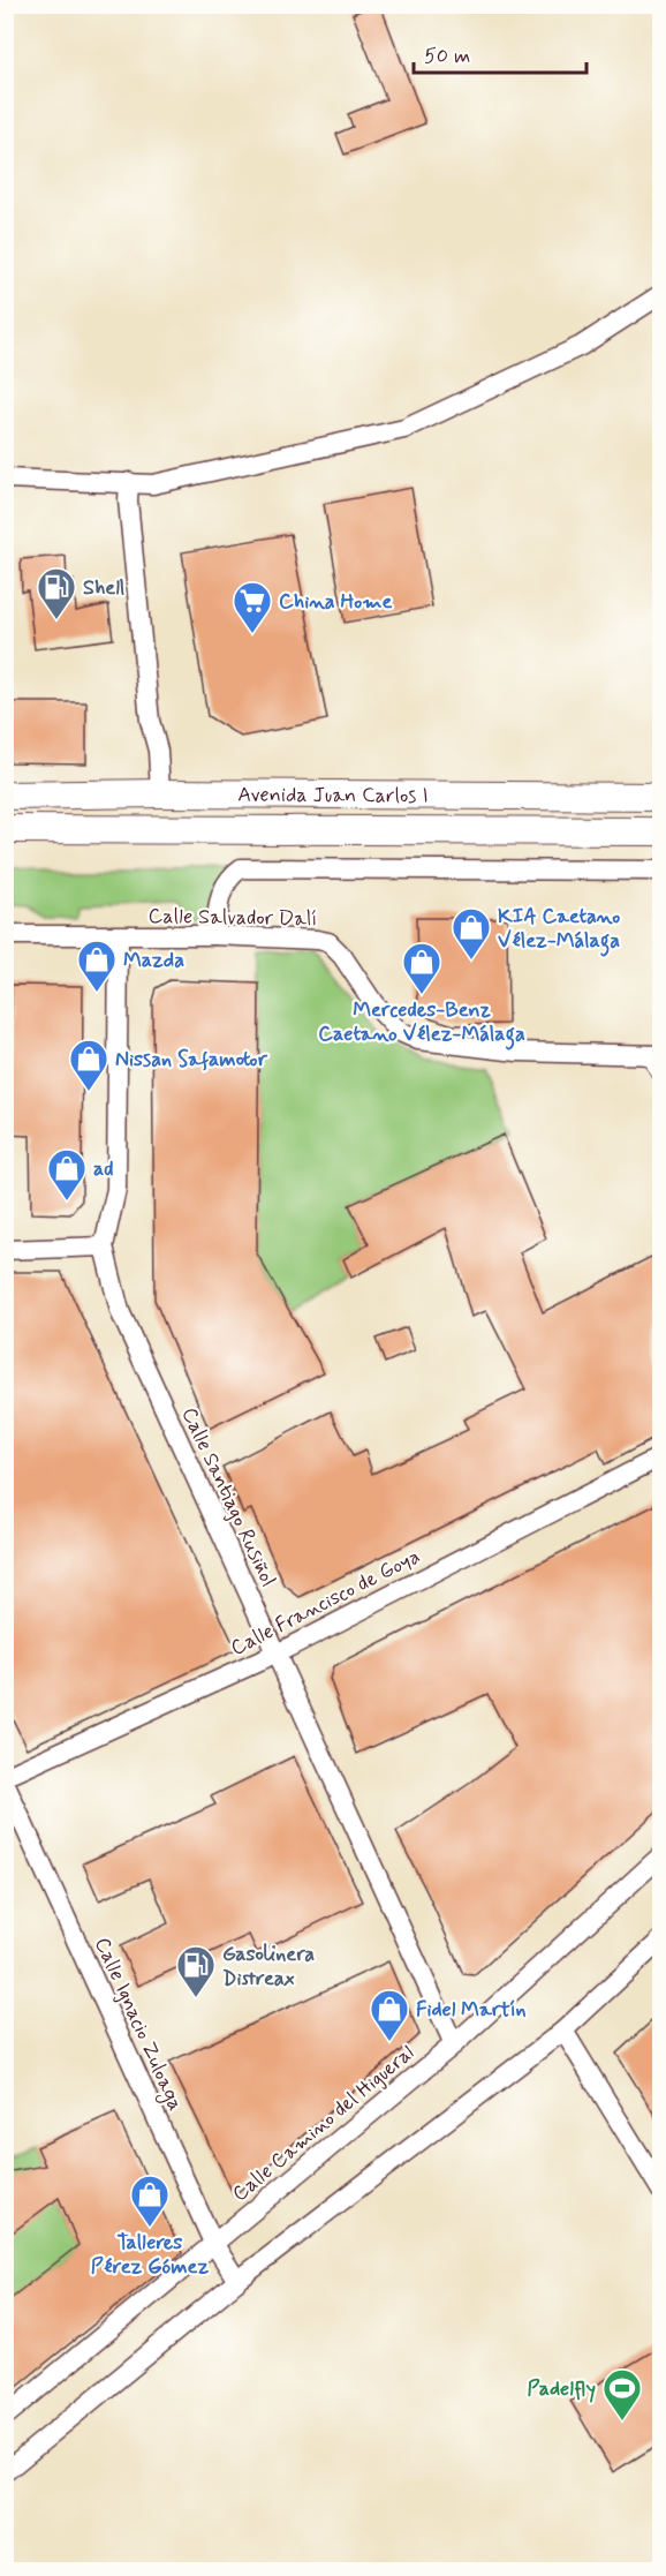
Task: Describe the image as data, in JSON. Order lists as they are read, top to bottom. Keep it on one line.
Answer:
{"streets":{"street":["Avenida Juan Carlos I","Calle Salvador Dalí","Calle Santiago Rusiñol","Calle Francisco de Goya","Calle Ignacio Zuloaga","Calle Camino del Higueral"]},"crossings":[["Calle Salvador Dalí","Calle Santiago Rusiñol"],["Calle Santiago Rusiñol","Calle Francisco de Goya"],["Calle Santiago Rusiñol","Calle Camino del Higueral"],["Calle Ignacio Zuloaga","Calle Camino del Higueral"]],"places":{"fuel station":["Shell","Gasolinera Distreax"],"supermarket":["China Home"],"shop":["KIA Caetano Vélez-Málaga","Mazda","Mercedes-Benz Caetano Vélez-Málaga","Nissan Safamotor","ad","Fidel Martín","Talleres Pérez Gómez"],"sports":["Padelfly"]},"scale_bar":"50 m"}
